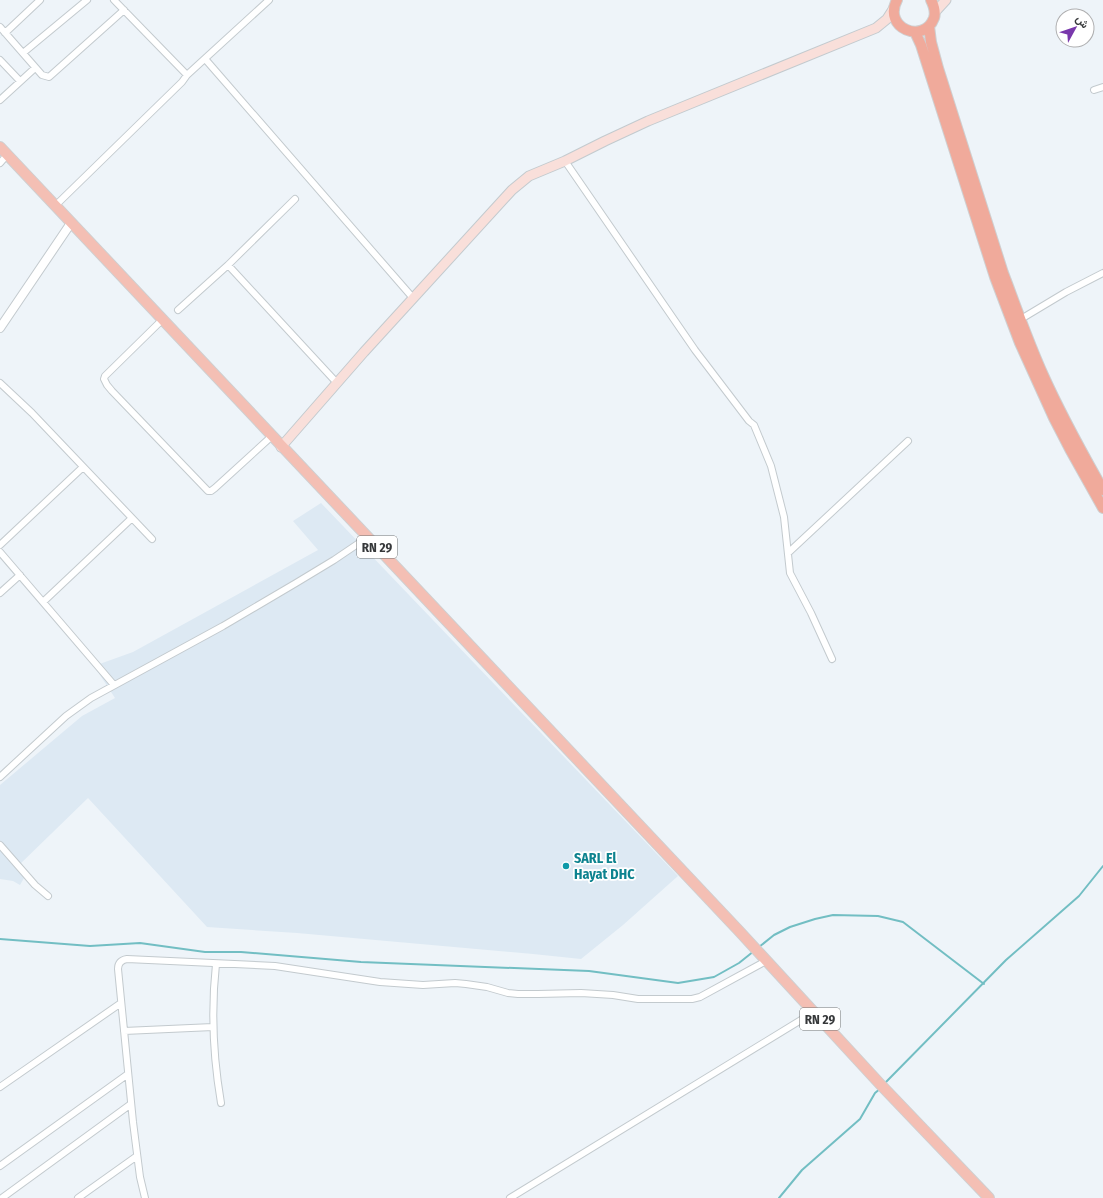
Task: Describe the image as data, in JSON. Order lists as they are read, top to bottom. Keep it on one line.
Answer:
{"streets":{"main road":["RN 29"]},"places":["SARL El Hayat DHC"],"north":"top right"}
